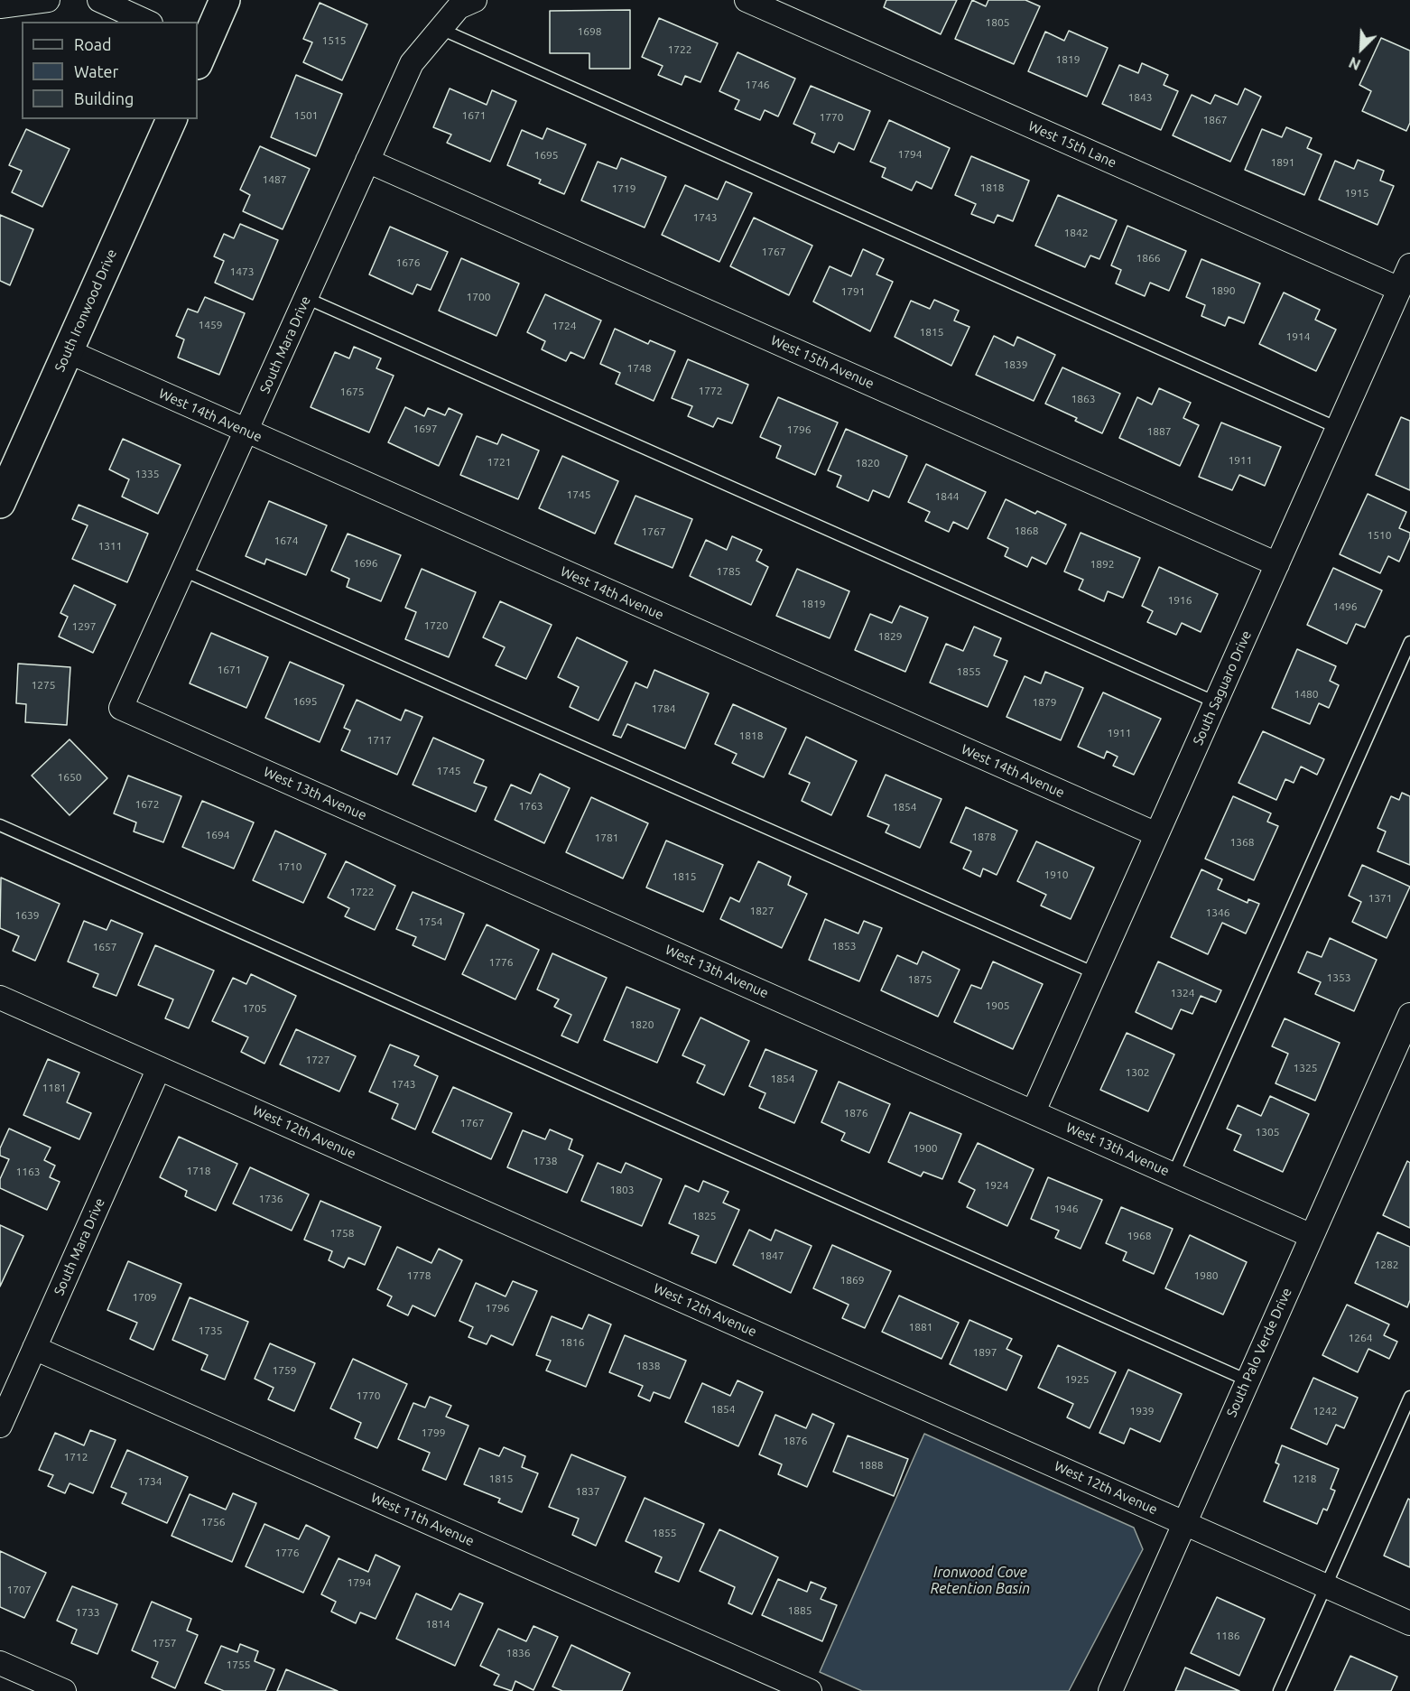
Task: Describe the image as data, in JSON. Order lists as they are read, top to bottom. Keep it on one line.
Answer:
{"streets":{"main road":["South Ironwood Drive"],"street":["West 15th Lane","South Mara Drive","West 15th Avenue","West 14th Avenue","South Saguaro Drive","West 13th Avenue","West 12th Avenue","South Palo Verde Drive","West 11th Avenue"]},"crossings":[["West 15th Lane","South Saguaro Drive"],["South Ironwood Drive","West 14th Avenue"],["South Mara Drive","West 15th Avenue"],["South Mara Drive","West 14th Avenue"],["South Mara Drive","West 13th Avenue"],["South Mara Drive","West 12th Avenue"],["South Mara Drive","West 11th Avenue"],["West 15th Avenue","South Saguaro Drive"],["West 14th Avenue","South Saguaro Drive"],["South Saguaro Drive","West 13th Avenue"],["West 13th Avenue","South Palo Verde Drive"],["West 12th Avenue","South Palo Verde Drive"]],"water":["Ironwood Cove Retention Basin"],"house_numbers":["1805","1698","1515","1722","1819","1746","1843","1501","1671","1770","1867","1794","1695","1891","1487","1818","1719","1915","1743","1842","1767","1866","1676","1473","1890","1791","1700","1459","1724","1815","1914","1839","1748","1772","1675","1863","1697","1796","1887","1911","1721","1820","1335","1745","1844","1868","1767","1510","1674","1311","1696","1892","1785","1916","1819","1496","1720","1297","1829","1671","1855","1275","1480","1695","1879","1784","1911","1818","1717","1745","1650","1672","1763","1854","1694","1878","1781","1368","1710","1910","1815","1722","1371","1827","1346","1639","1754","1853","1657","1776","1353","1875","1324","1905","1705","1820","1727","1325","1302","1854","1743","1181","1876","1767","1305","1900","1738","1718","1163","1924","1803","1736","1946","1825","1758","1968","1847","1282","1778","1980","1869","1709","1796","1881","1735","1264","1816","1897","1838","1759","1925","1770","1854","1939","1242","1799","1876","1712","1888","1815","1218","1734","1837","1756","1855","1776","1794","1707","1885","1733","1814","1186","1757","1836","1755"],"legend":["Road","Water","Building"],"north":"bottom left"}
